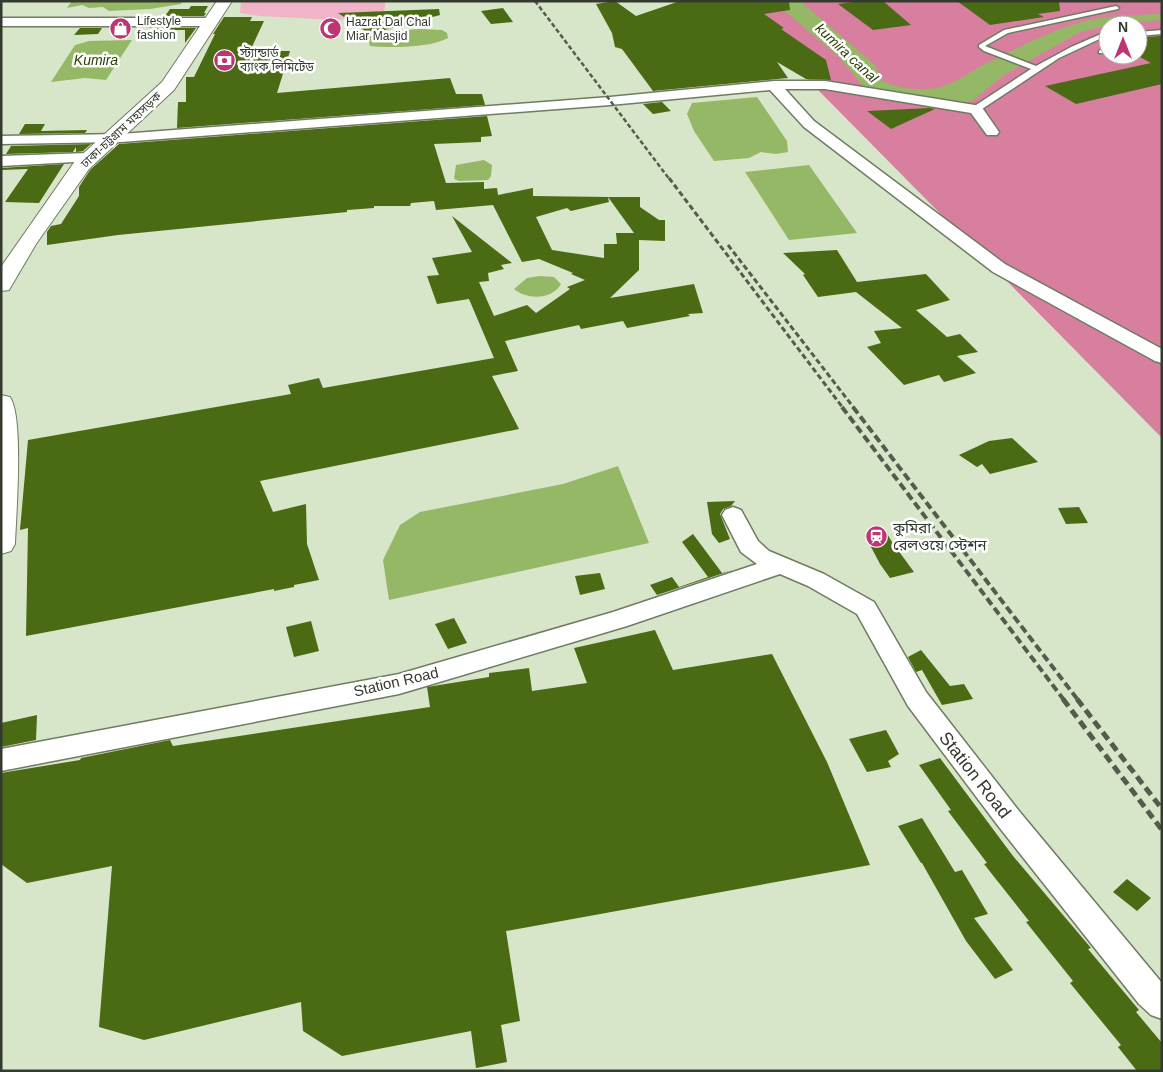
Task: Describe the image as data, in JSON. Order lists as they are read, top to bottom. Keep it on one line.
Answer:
{"streets":{"street":["ঢাকা-চট্টগ্রাম মহাসড়ক","Station Road"]},"water":["kumira canal","Kumira"],"places":{"shop":["Lifestyle fashion"],"mosque":["Hazrat Dal Chal Miar Masjid"],"bank":["স্ট্যান্ডার্ড ব্যাংক লিমিটেড"],"station":["কুমিরা রেলওয়ে স্টেশন"]},"north":"top"}
